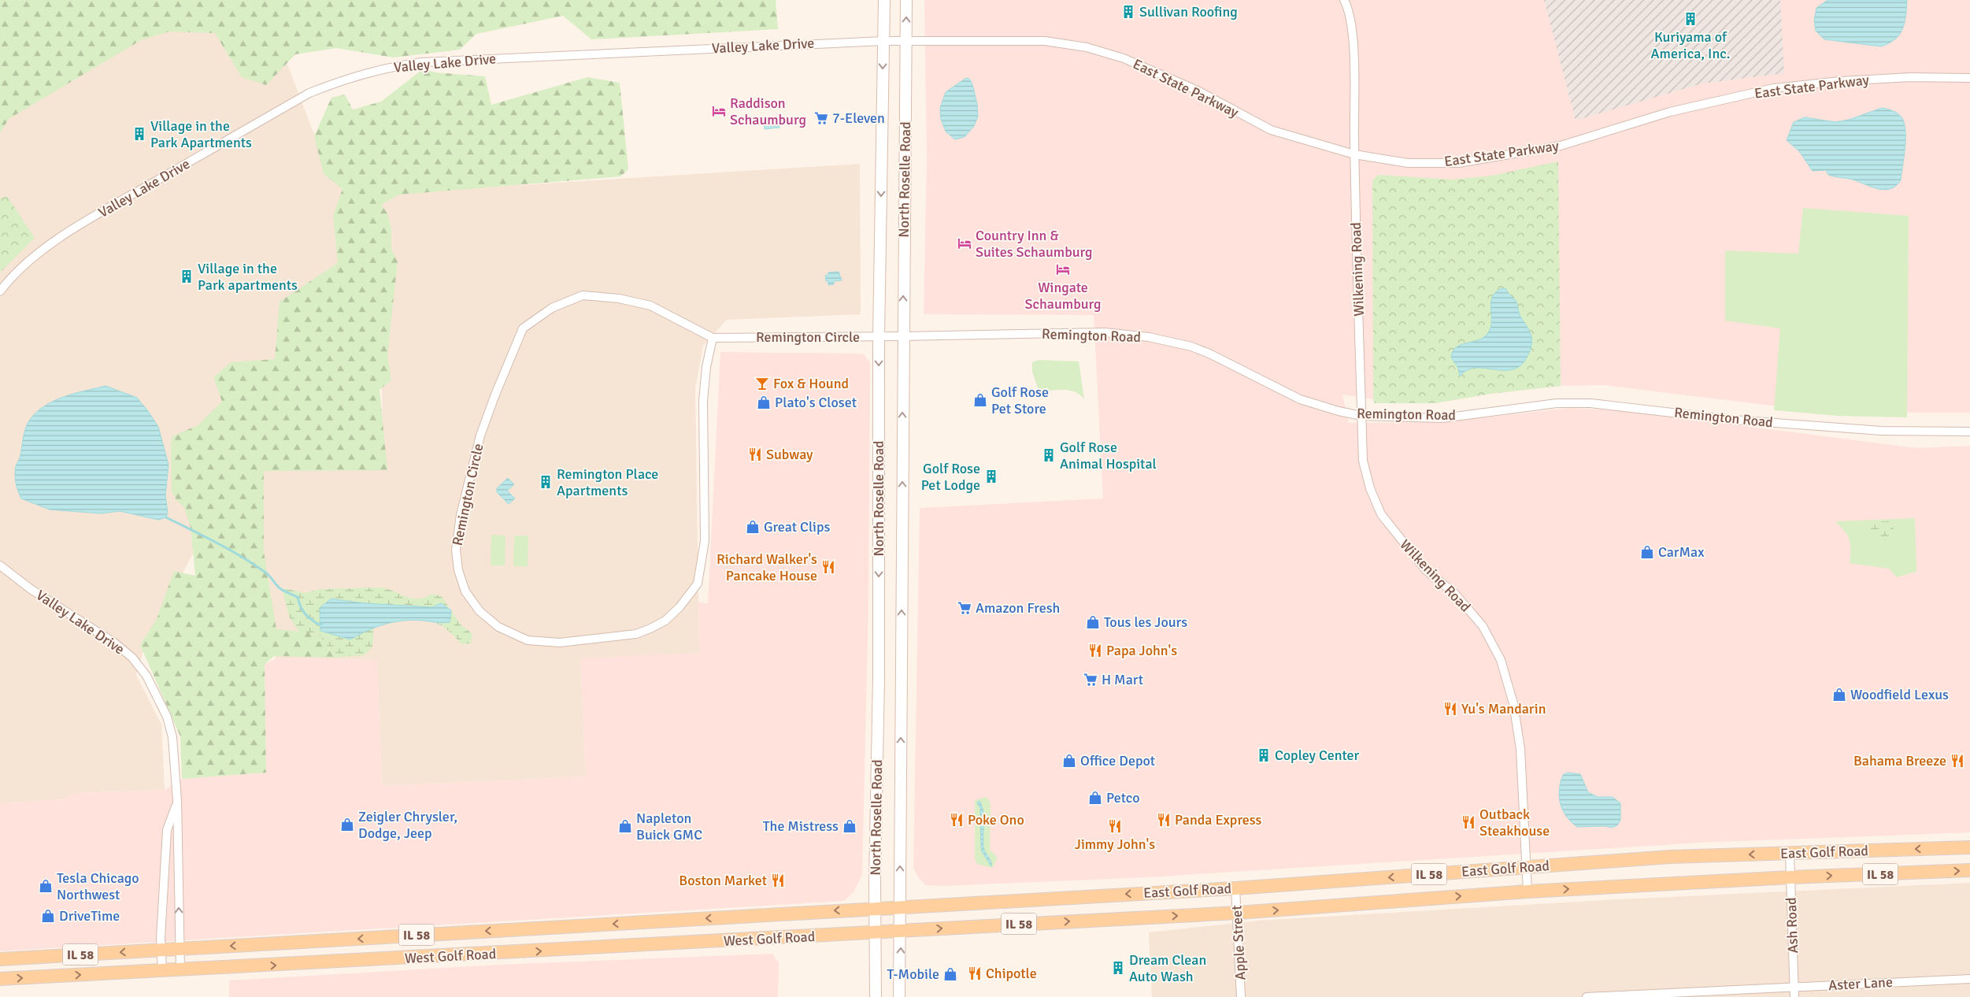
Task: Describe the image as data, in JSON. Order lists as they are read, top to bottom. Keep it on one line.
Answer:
{"streets":{"main road":["North Roselle Road","East Golf Road","IL 58","West Golf Road"],"street":["Valley Lake Drive","East State Parkway","Wilkening Road","Remington Road","Remington Circle","Ash Road","Apple Street","Aster Lane"]},"crossings":[["Valley Lake Drive","East State Parkway"],["Valley Lake Drive","North Roselle Road"],["Valley Lake Drive","West Golf Road"],["East State Parkway","North Roselle Road"],["East State Parkway","Wilkening Road"],["North Roselle Road","Remington Road"],["North Roselle Road","Remington Circle"],["North Roselle Road","East Golf Road"],["North Roselle Road","West Golf Road"],["Wilkening Road","Remington Road"],["Wilkening Road","East Golf Road"],["Remington Road","Remington Circle"],["East Golf Road","Ash Road"],["East Golf Road","West Golf Road"],["East Golf Road","Apple Street"],["Ash Road","Aster Lane"]],"places":{"building":["Sullivan Roofing","Kuriyama of America, Inc.","Village in the Park Apartments","Village in the Park apartments","Golf Rose Animal Hospital","Golf Rose Pet Lodge","Remington Place Apartments","Copley Center","Dream Clean Auto Wash"],"hotel":["Raddison Schaumburg","Country Inn & Suites Schaumburg","Wingate Schaumburg"],"supermarket":["7-Eleven","Amazon Fresh","H Mart"],"bar":["Fox & Hound"],"shop":["Golf Rose Pet Store","Plato's Closet","Great Clips","CarMax","Tous les Jours","Woodfield Lexus","Office Depot","Petco","Zeigler Chrysler, Dodge, Jeep","Napleton Buick GMC","The Mistress","Tesla Chicago Northwest","DriveTime","T-Mobile"],"restaurant":["Subway","Richard Walker's Pancake House","Papa John's","Yu's Mandarin","Bahama Breeze","Poke Ono","Panda Express","Outback Steakhouse","Jimmy John's","Boston Market","Chipotle"]}}
